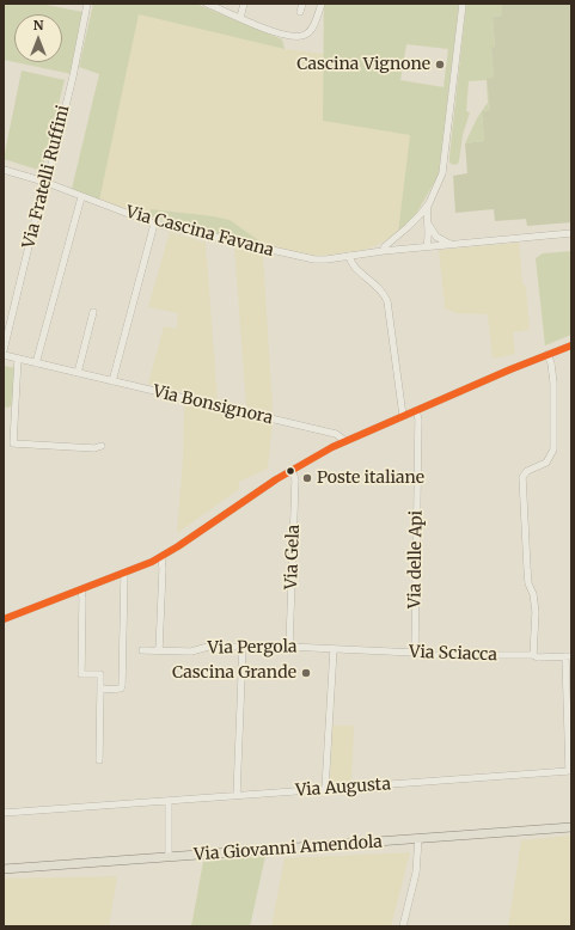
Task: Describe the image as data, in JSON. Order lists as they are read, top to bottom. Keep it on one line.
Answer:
{"streets":{"main road":["Via Giovanni Amendola"],"street":["Via Fratelli Ruffini","Via Cascina Favana","Via Bonsignora","Via Gela","Via delle Api","Via Pergola","Via Sciacca","Via Augusta"]},"crossings":[["Via Fratelli Ruffini","Via Cascina Favana"],["Via Gela","Via Pergola"],["Via delle Api","Via Sciacca"],["Via Pergola","Via Sciacca"],["Via Sciacca","Via Augusta"]],"places":["Cascina Vignone","Poste italiane","Cascina Grande"],"north":"top"}
